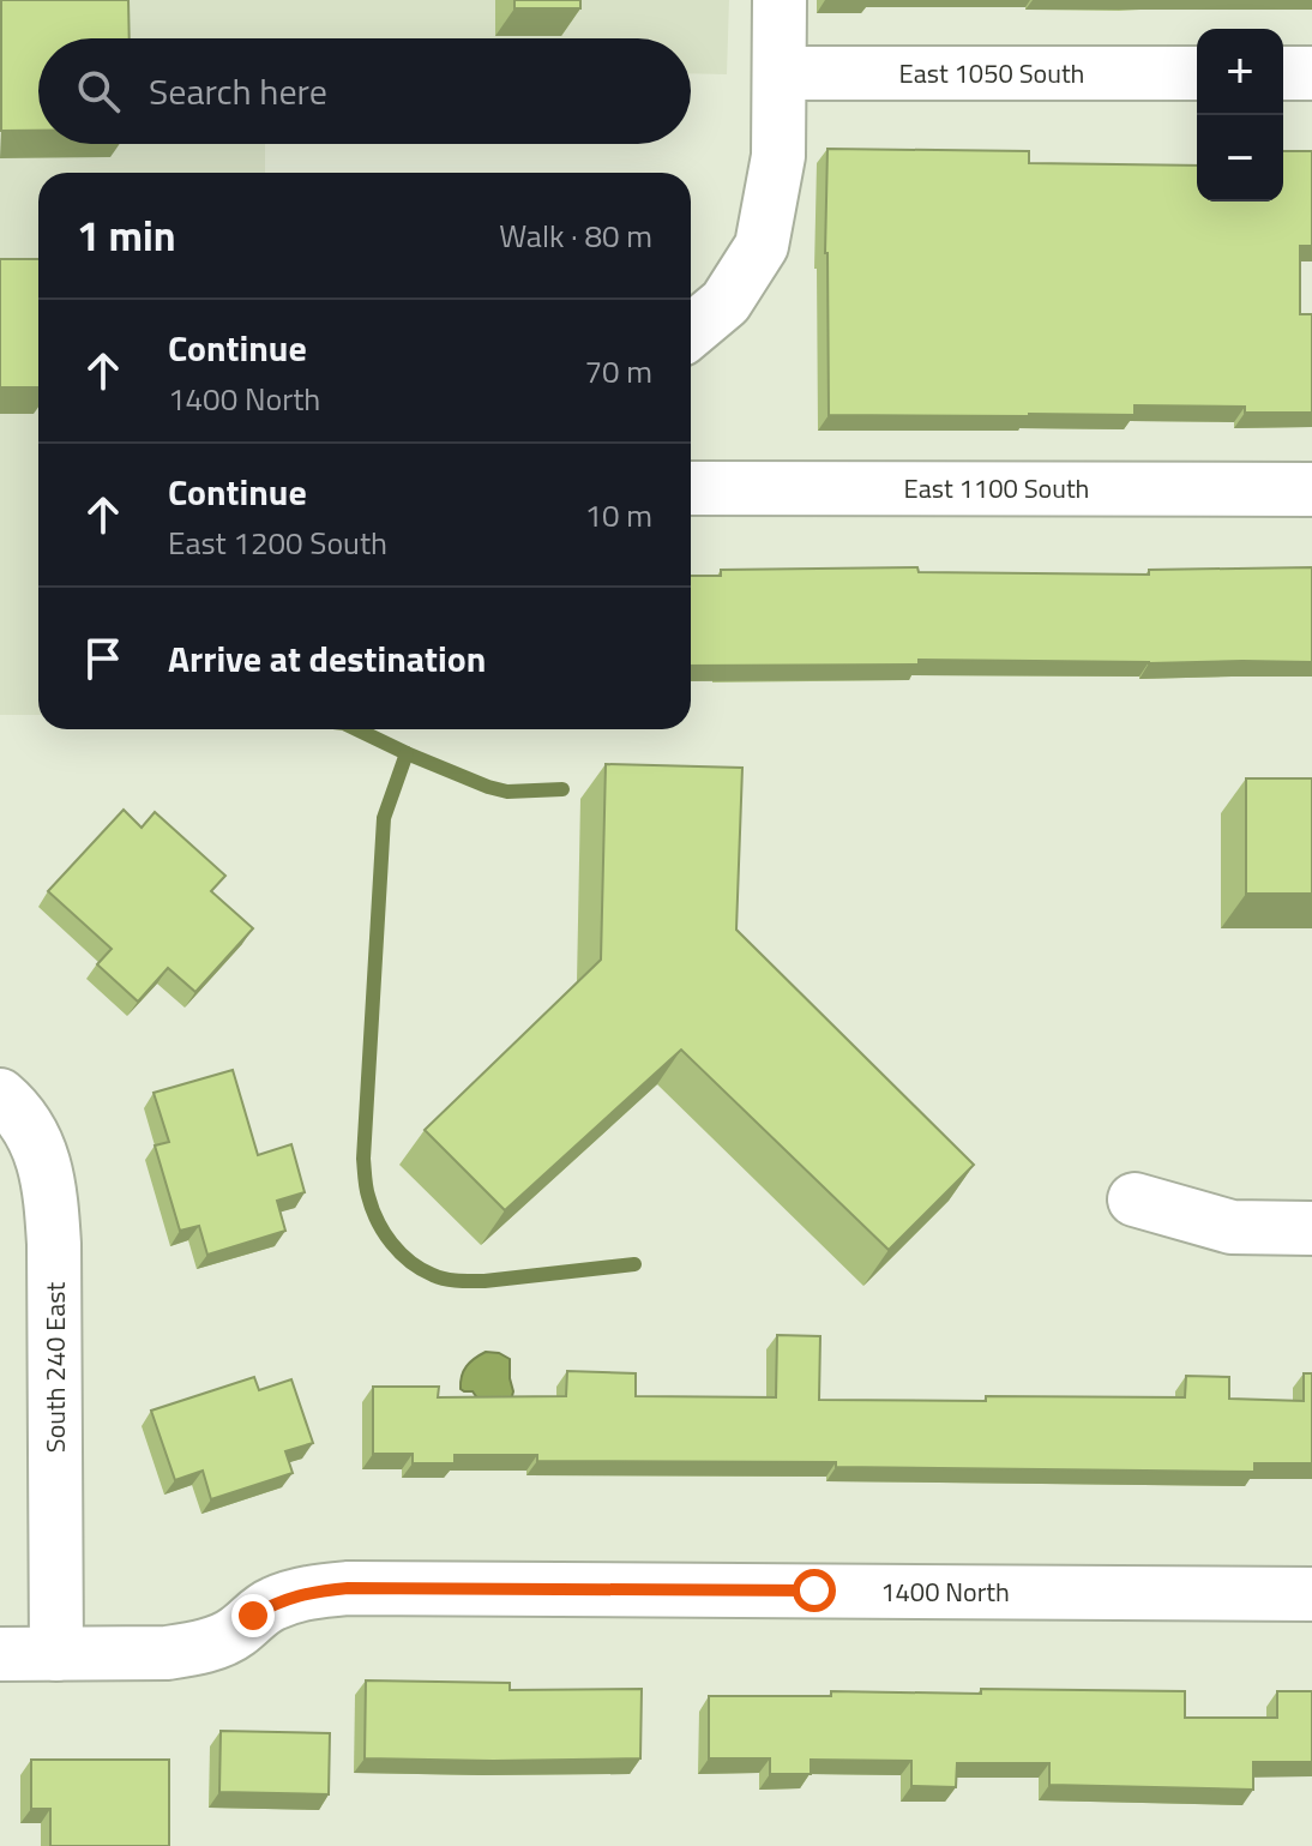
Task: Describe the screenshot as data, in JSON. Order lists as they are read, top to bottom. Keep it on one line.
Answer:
{"streets":{"street":["East 1050 South","East 1100 South","South 240 East","1400 North"]},"crossings":[["South 240 East","1400 North"]],"page":{"map_buttons":["+","−"],"search":"Search here","heading":["1 min","Walk · 80 m"],"list":[["Continue","1400 North","70 m"],["Continue","East 1200 South","10 m"],"Arrive at destination"]}}
